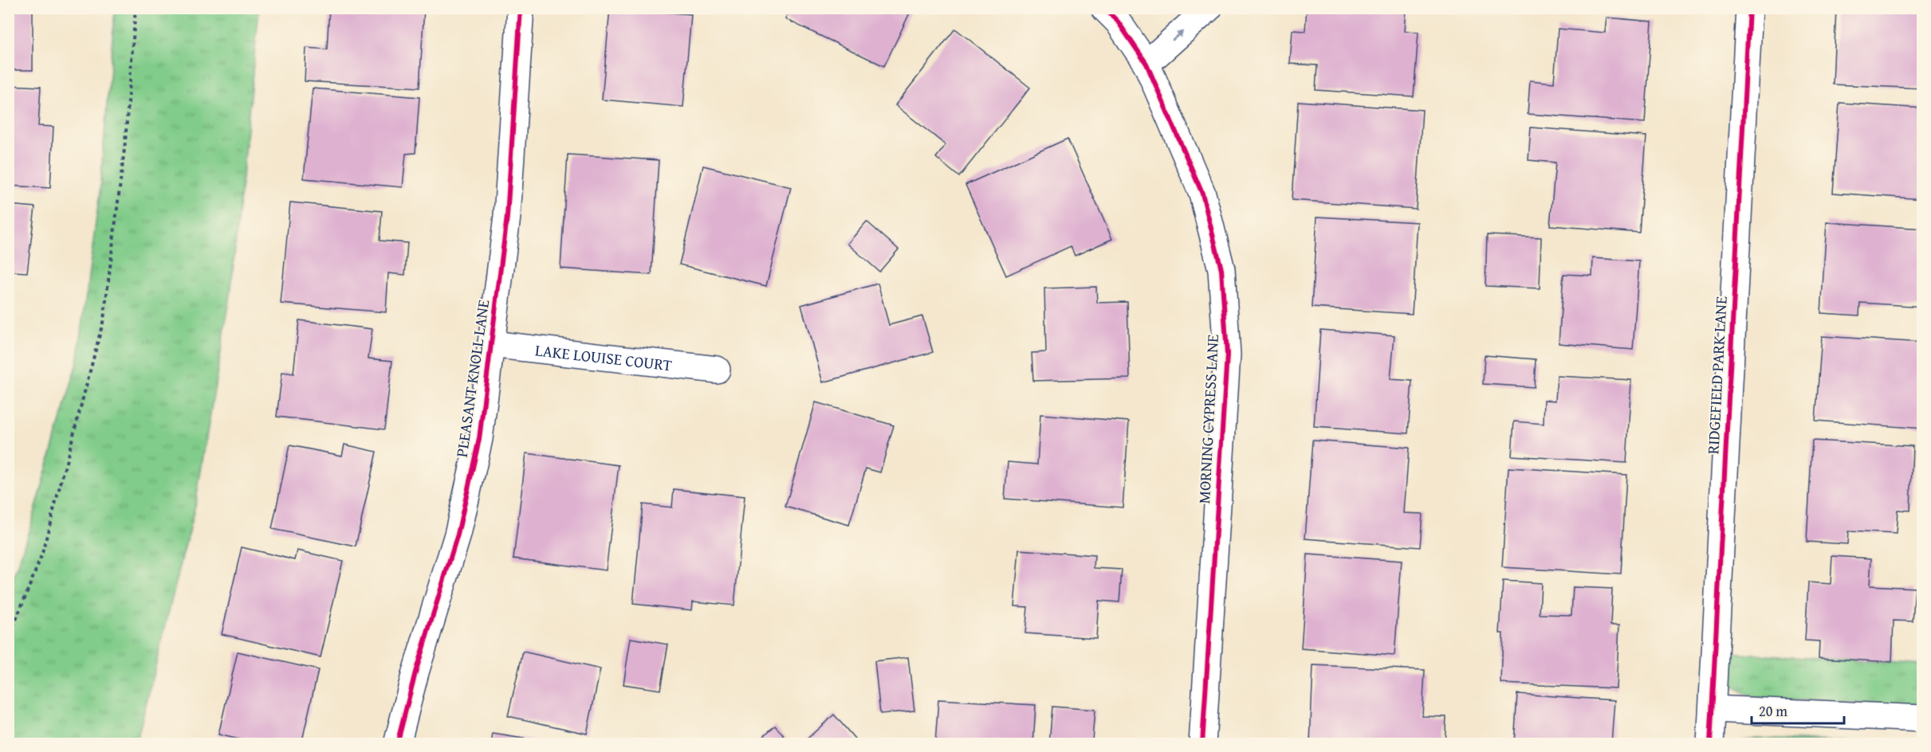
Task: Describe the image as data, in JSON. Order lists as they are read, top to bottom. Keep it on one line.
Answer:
{"streets":{"street":["LAKE LOUISE COURT","RIDGEFIELD PARK LANE","PLEASANT KNOLL LANE","MORNING CYPRESS LANE"]},"crossings":[["LAKE LOUISE COURT","PLEASANT KNOLL LANE"]],"scale_bar":"20 m"}
